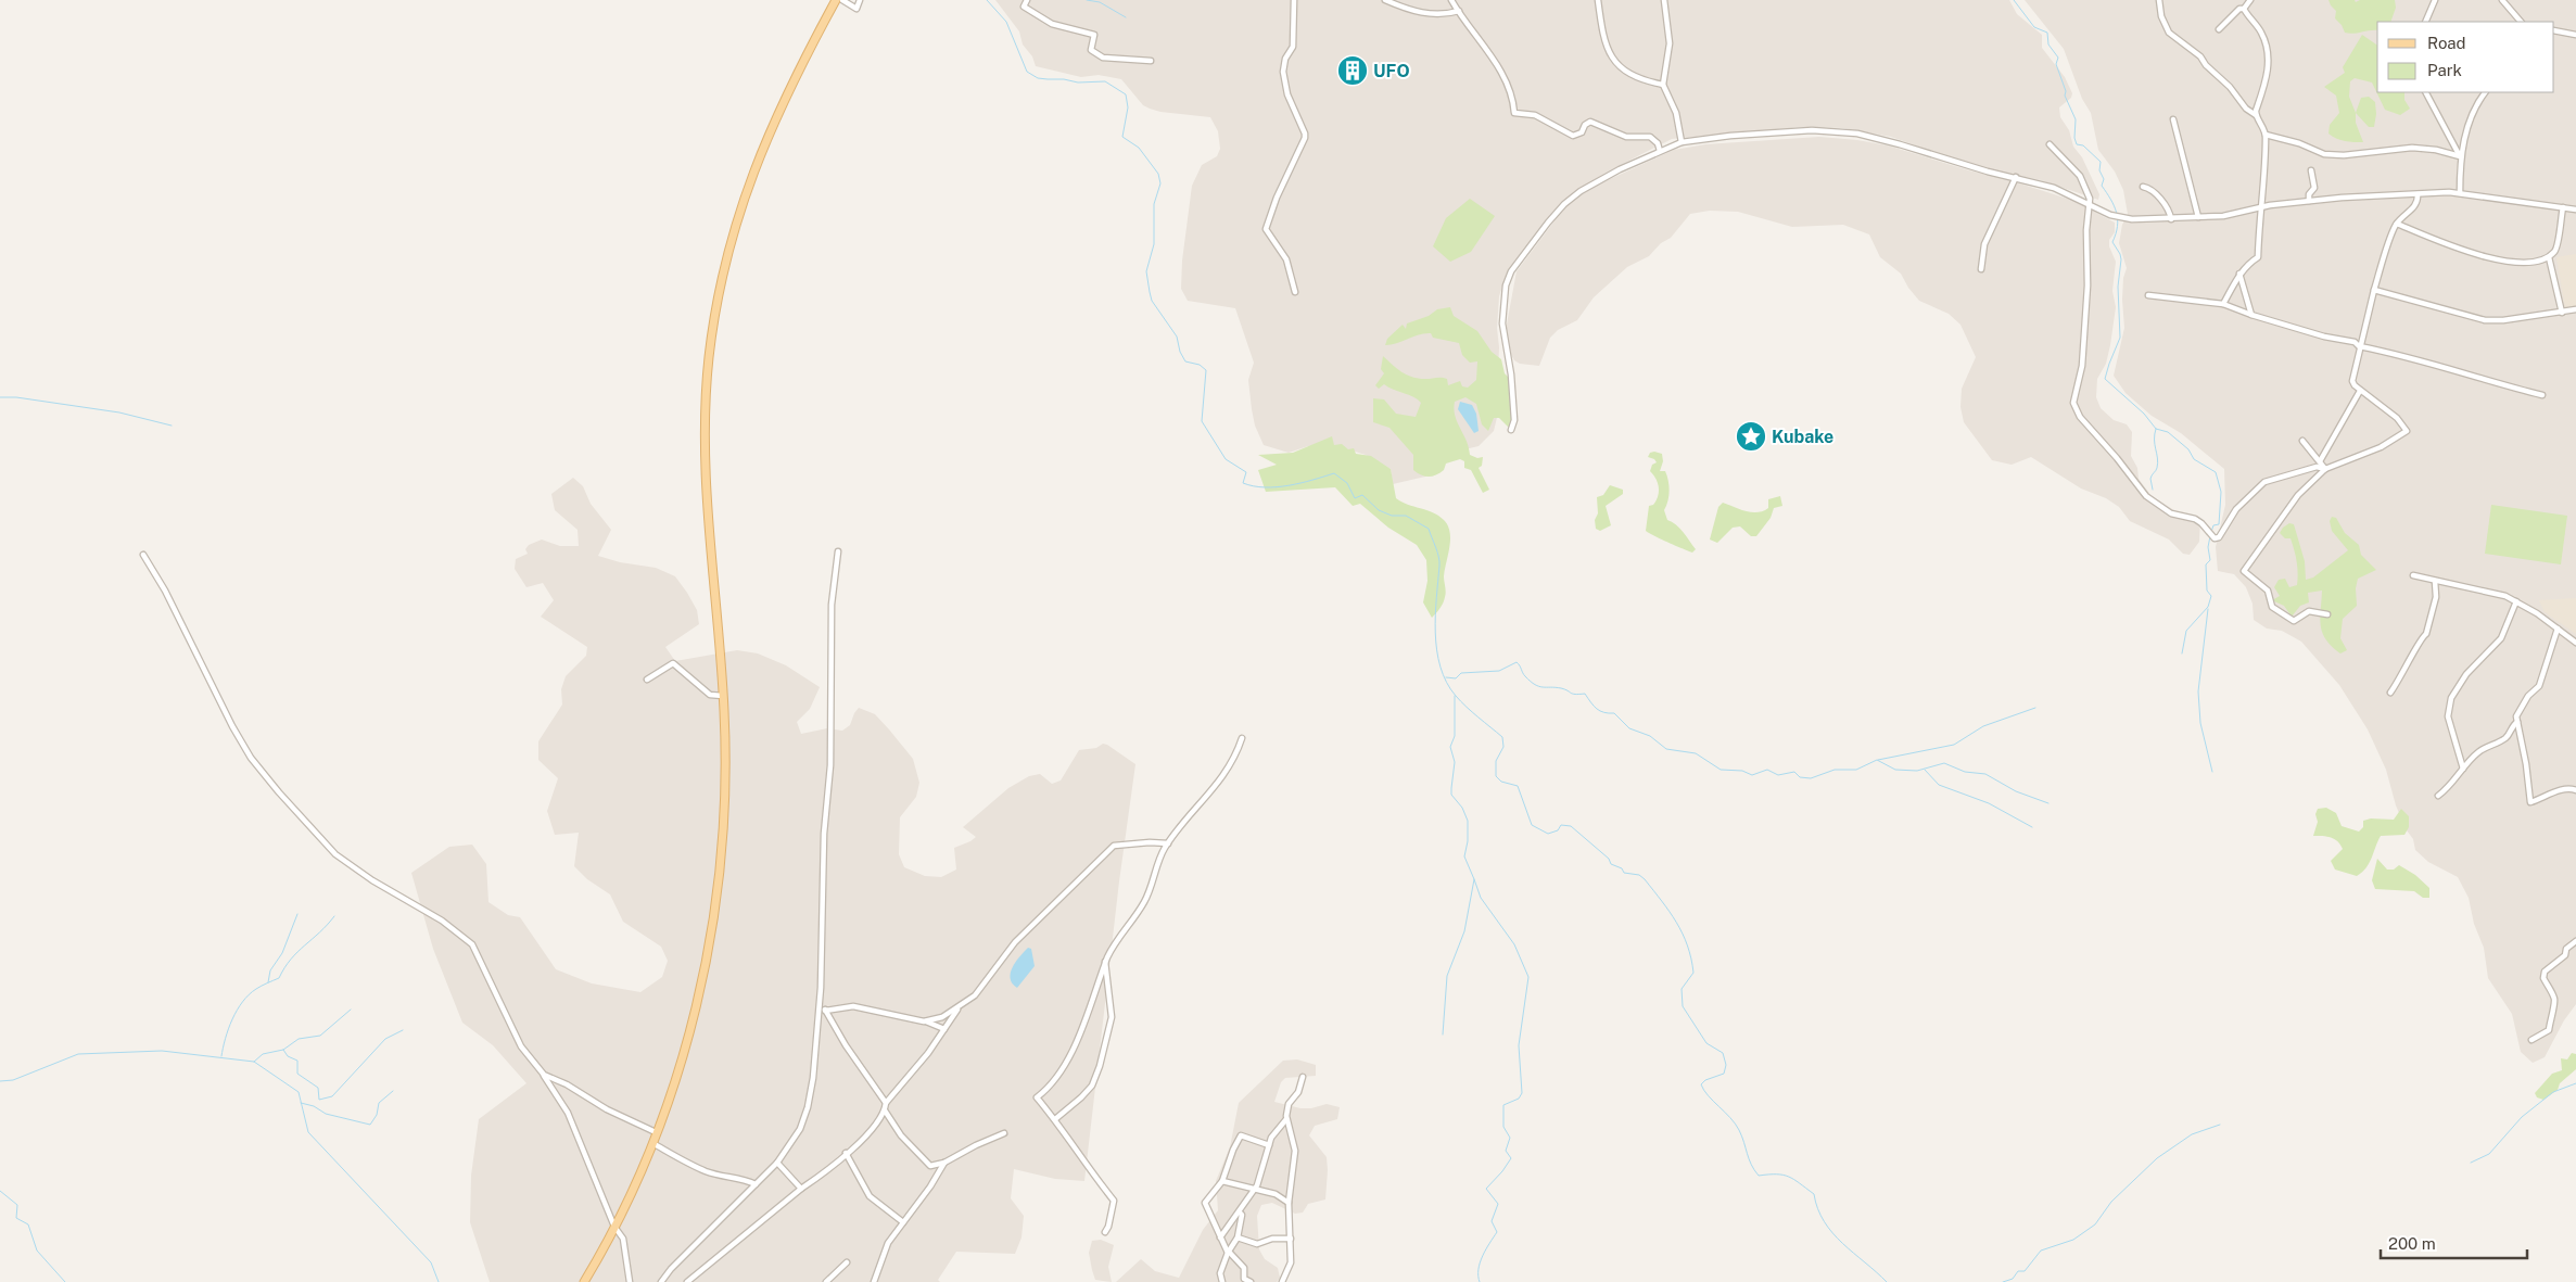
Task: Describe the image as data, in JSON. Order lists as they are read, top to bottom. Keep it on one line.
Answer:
{"places":{"building":["UFO"],"place":["Kubake"]},"legend":["Road","Park"],"scale_bar":"200 m"}
